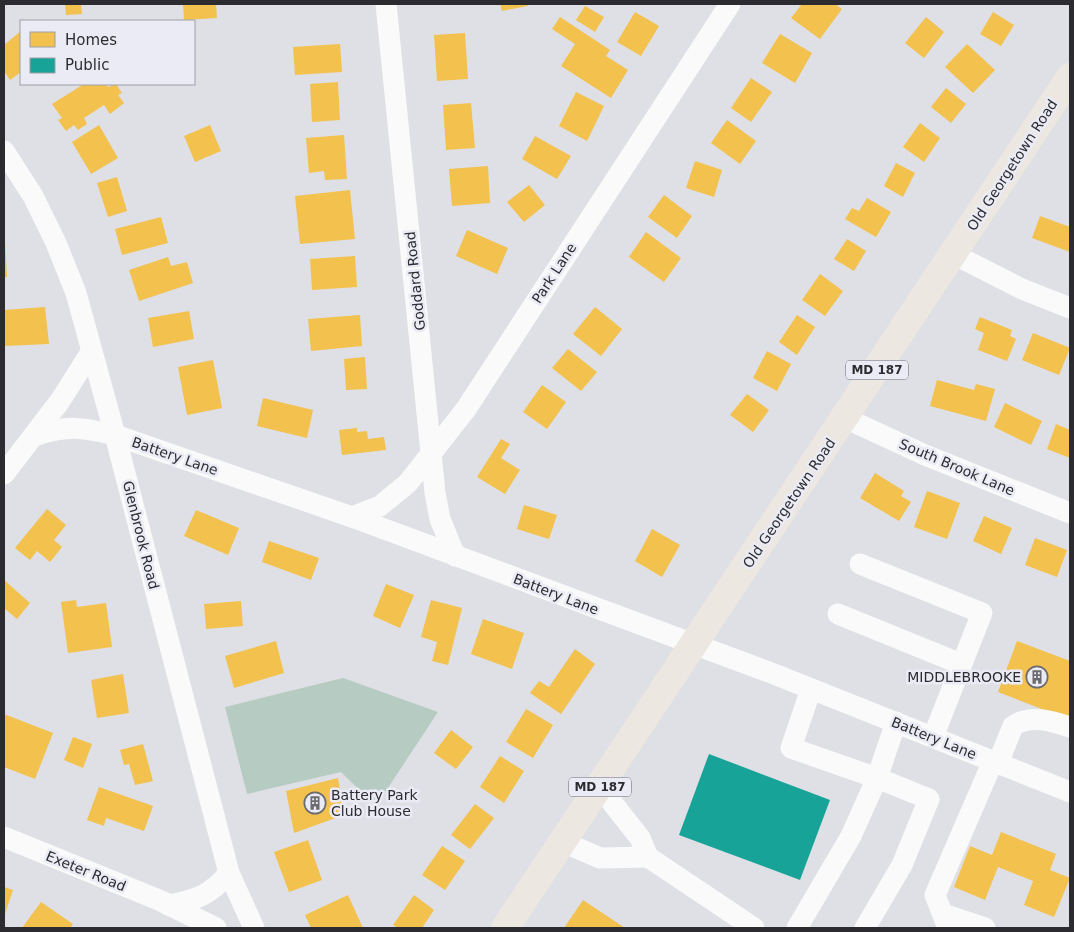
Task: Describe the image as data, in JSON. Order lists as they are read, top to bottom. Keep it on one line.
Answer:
{"streets":{"main road":["Old Georgetown Road","MD 187"],"street":["Park Lane","Goddard Road","Battery Lane","South Brook Lane","Glenbrook Road","Exeter Road"]},"crossings":[["Old Georgetown Road","Battery Lane"],["Old Georgetown Road","South Brook Lane"],["Park Lane","Goddard Road"],["Park Lane","Battery Lane"],["Goddard Road","Battery Lane"],["Battery Lane","Glenbrook Road"]],"places":{"building":["MIDDLEBROOKE","Battery Park Club House"]},"legend":["Homes","Public"]}
